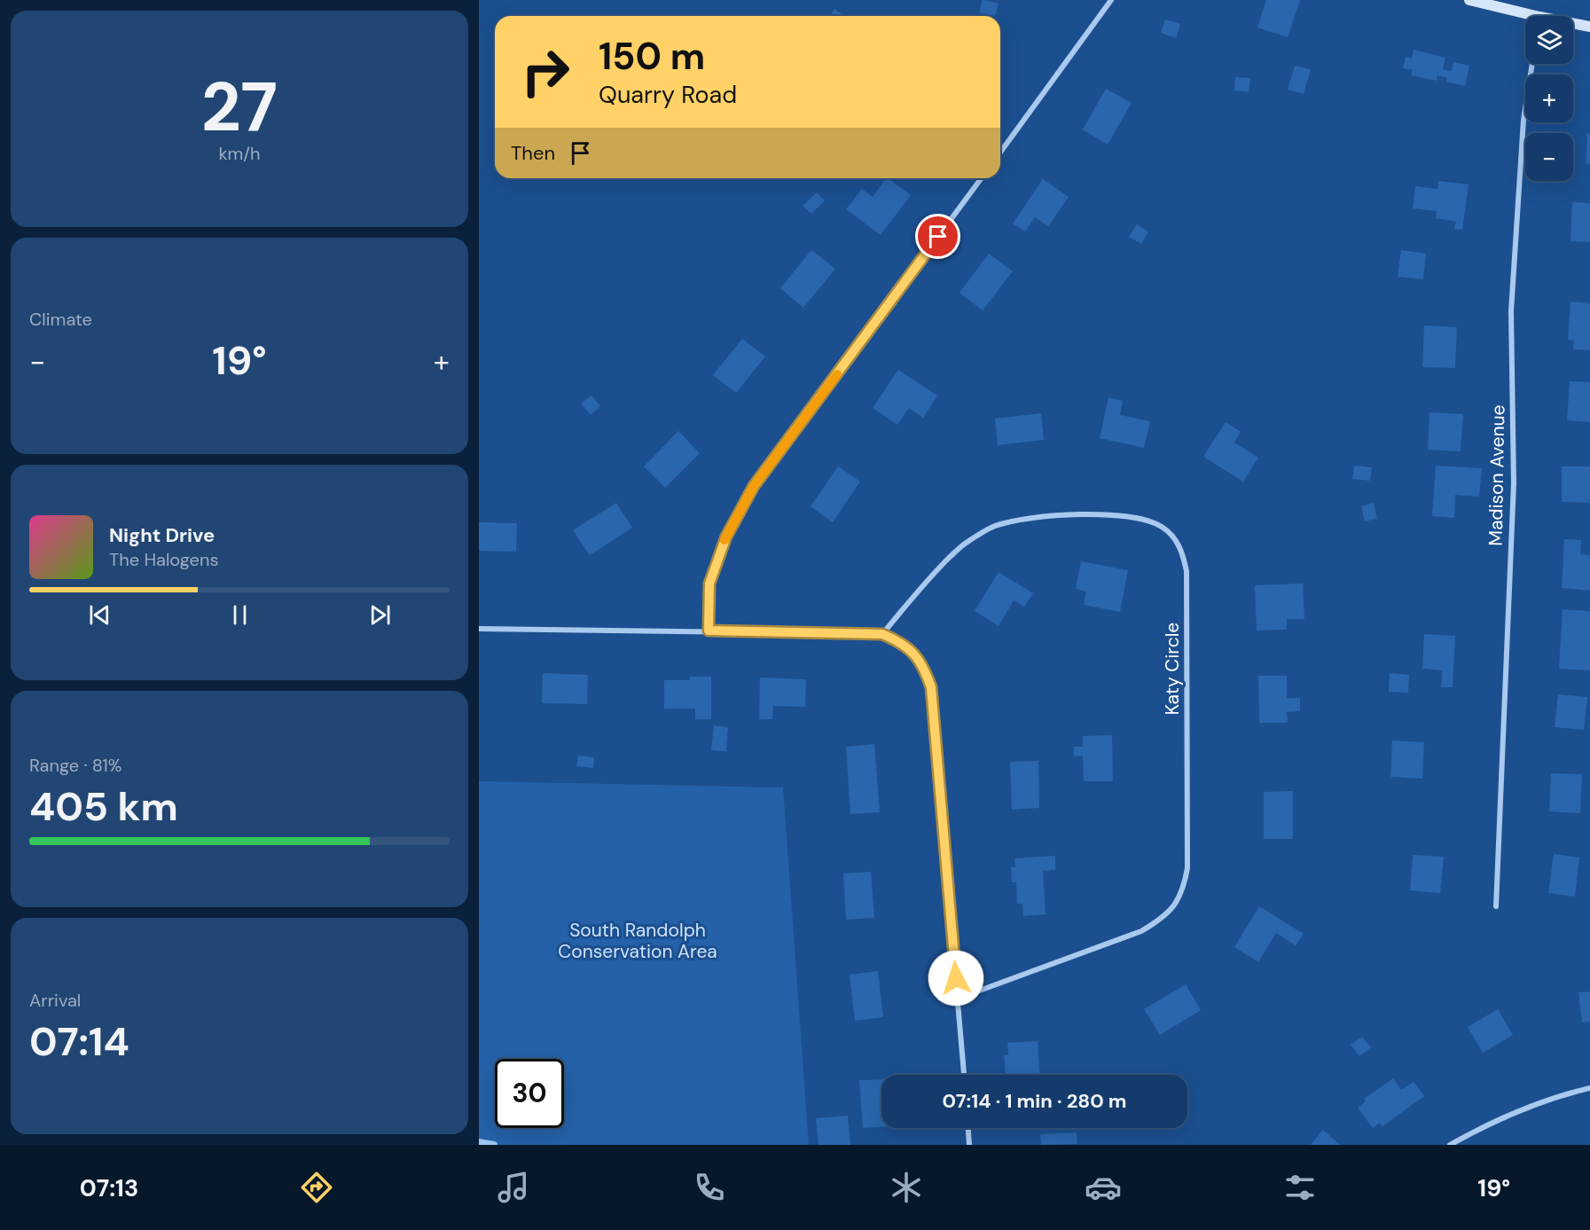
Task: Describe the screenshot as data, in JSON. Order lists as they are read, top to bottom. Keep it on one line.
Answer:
{"streets":{"street":["Madison Avenue","Katy Circle"]},"parks":["South Randolph Conservation Area"],"page":{"tile":[["27","km/h"],"Climate",["Range · 81%","405 km"],["Arrival","07:14"]],"map_buttons":["+","−"],"turn":["150 m","Quarry Road"],"then":"Then","heat":["−","19°","+"],"song":["Night Drive","The Halogens"],"limit":"30","trip":"07:14 · 1 min · 280 m","tabs":["07:13","19°"]}}
